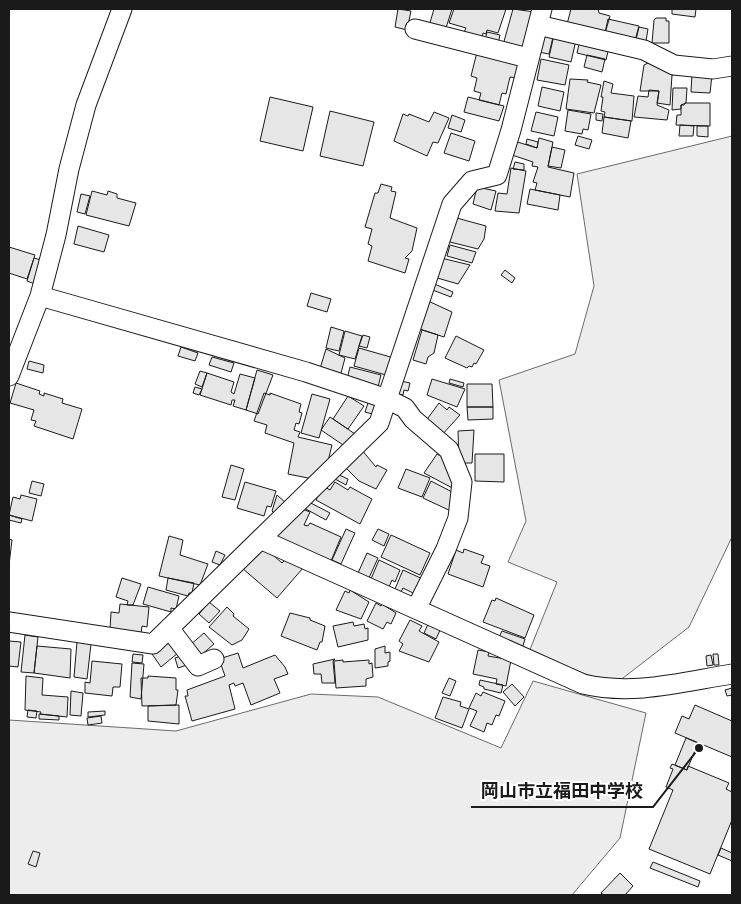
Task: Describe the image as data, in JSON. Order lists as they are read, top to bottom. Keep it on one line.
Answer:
{"places":["岡山市立福田中学校"]}
